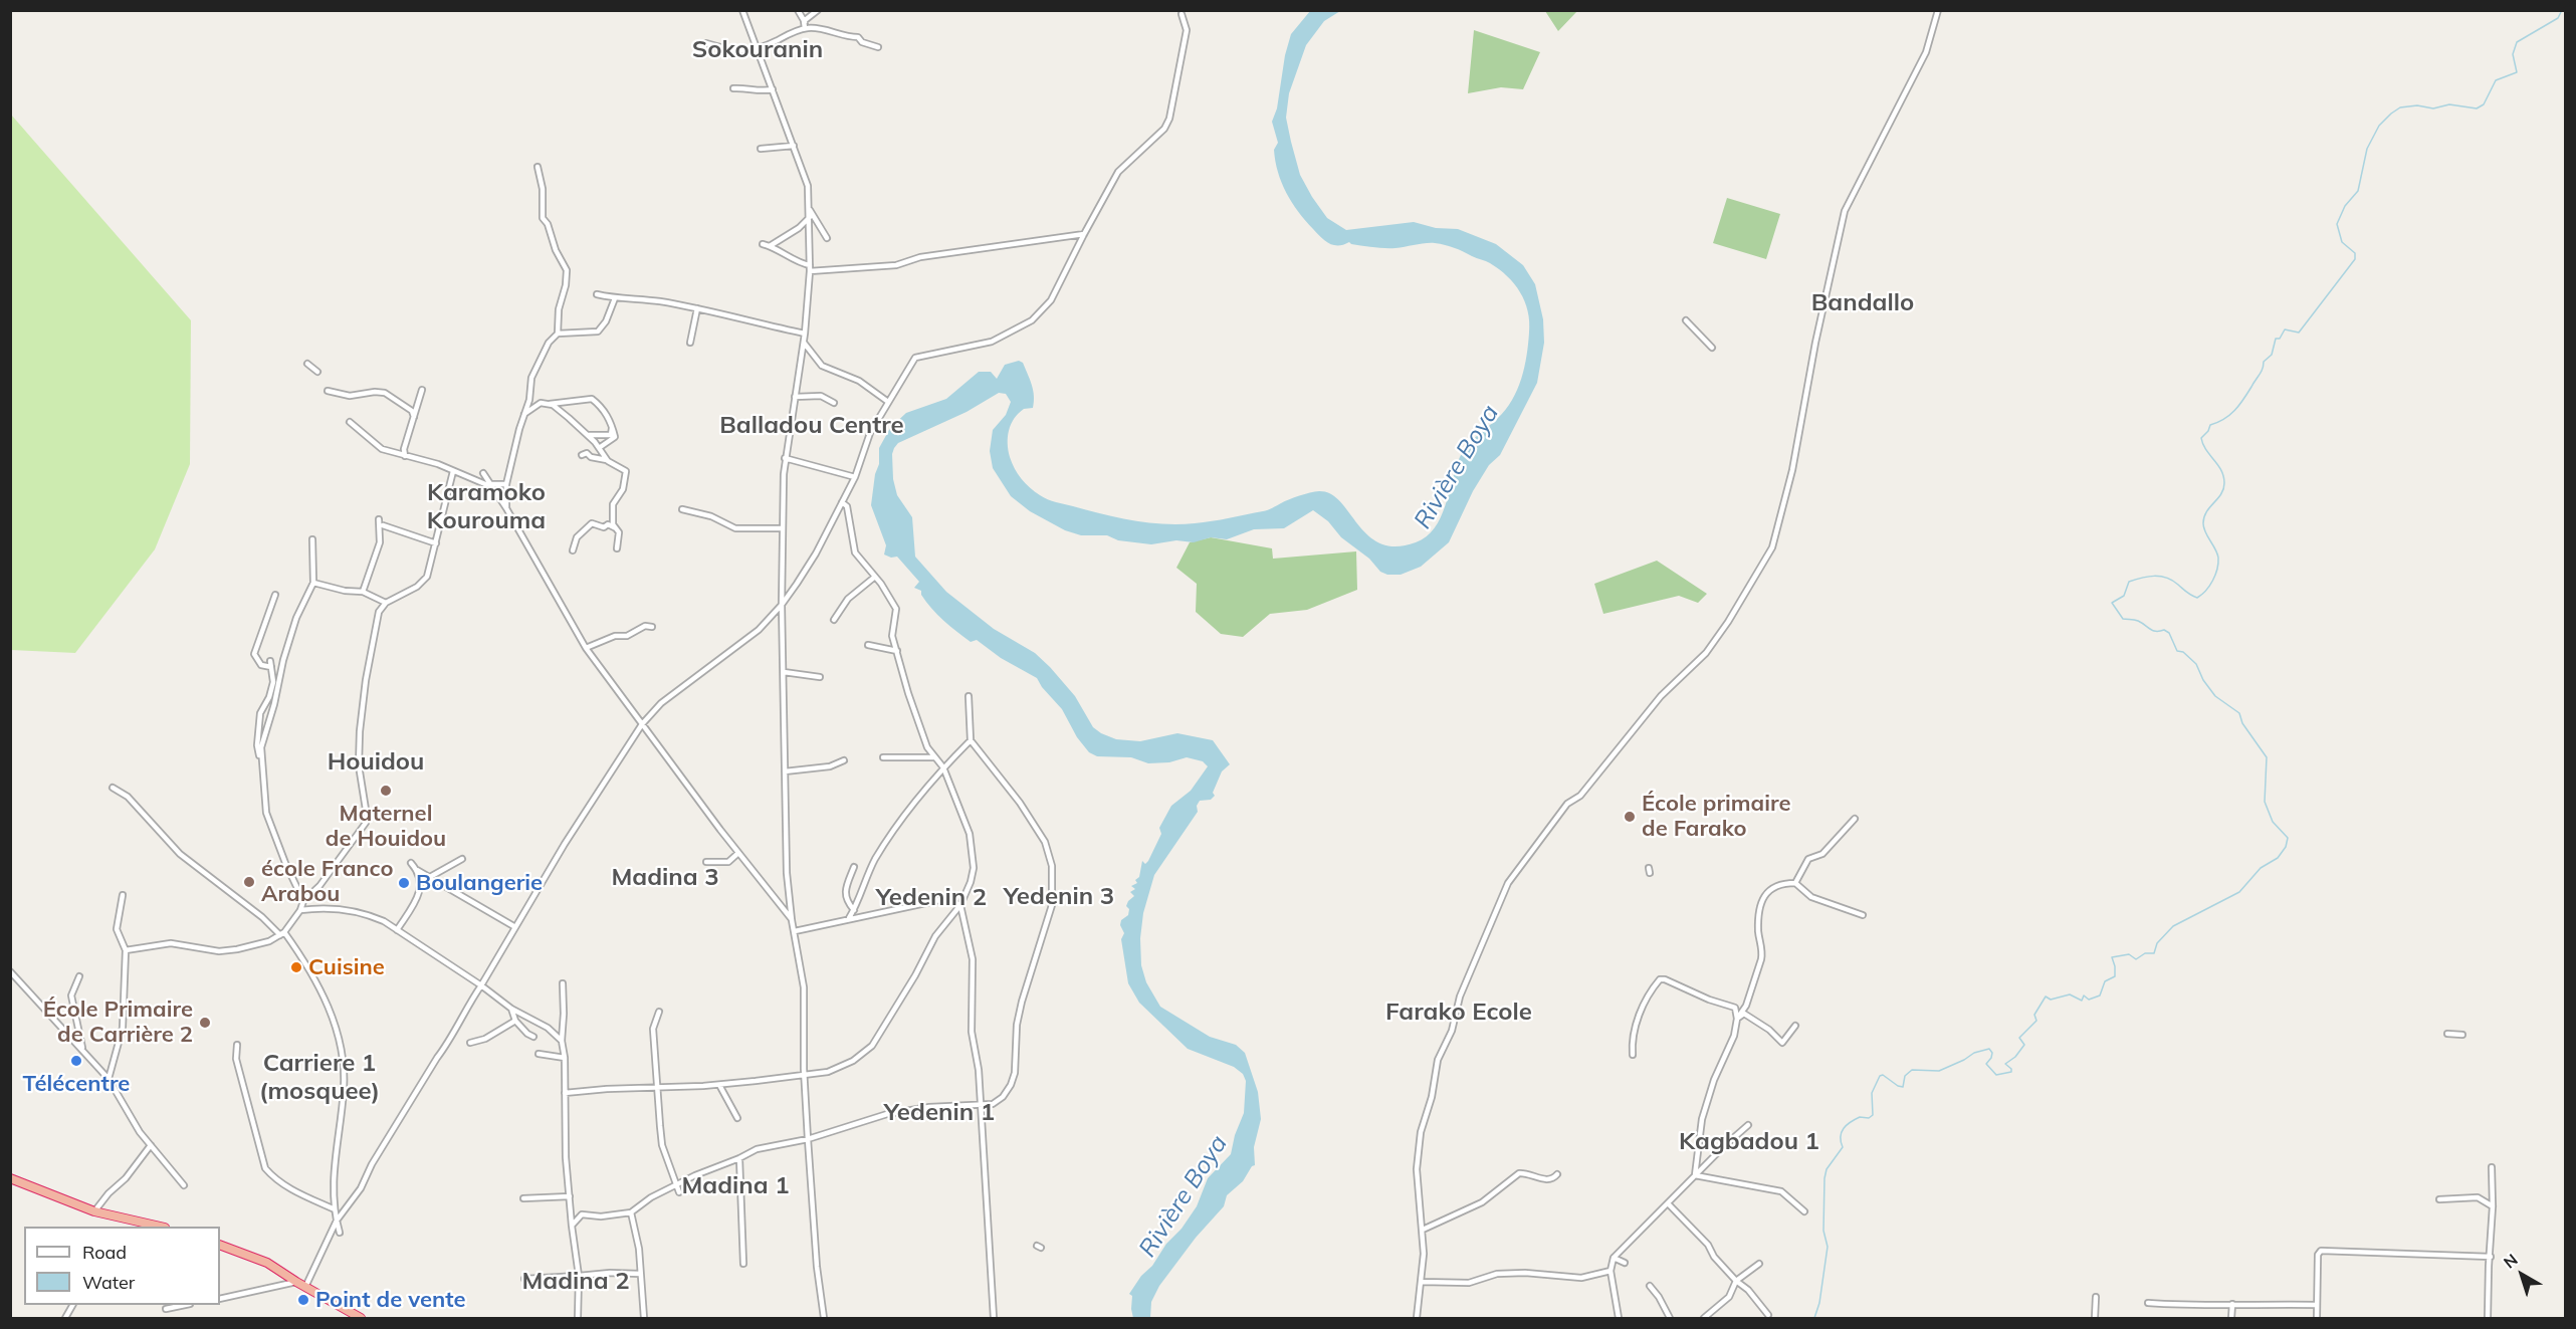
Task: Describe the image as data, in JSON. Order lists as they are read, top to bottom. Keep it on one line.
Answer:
{"districts":["Sokouranin","Bandallo","Balladou Centre","Karamoko Kourouma","Houidou","Madina 3","Yedenin 3","Yedenin 2","Farako Ecole","Carriere 1 (mosquee)","Yedenin 1","Kagbadou 1","Madina 1","Madina 2"],"water":["Rivière Boya"],"places":["Maternel de Houidou","École primaire de Farako","école Franco Arabou","Boulangerie","Cuisine","École Primaire de Carrière 2","Télécentre","Point de vente"],"legend":["Road","Water"],"north":"top left"}
